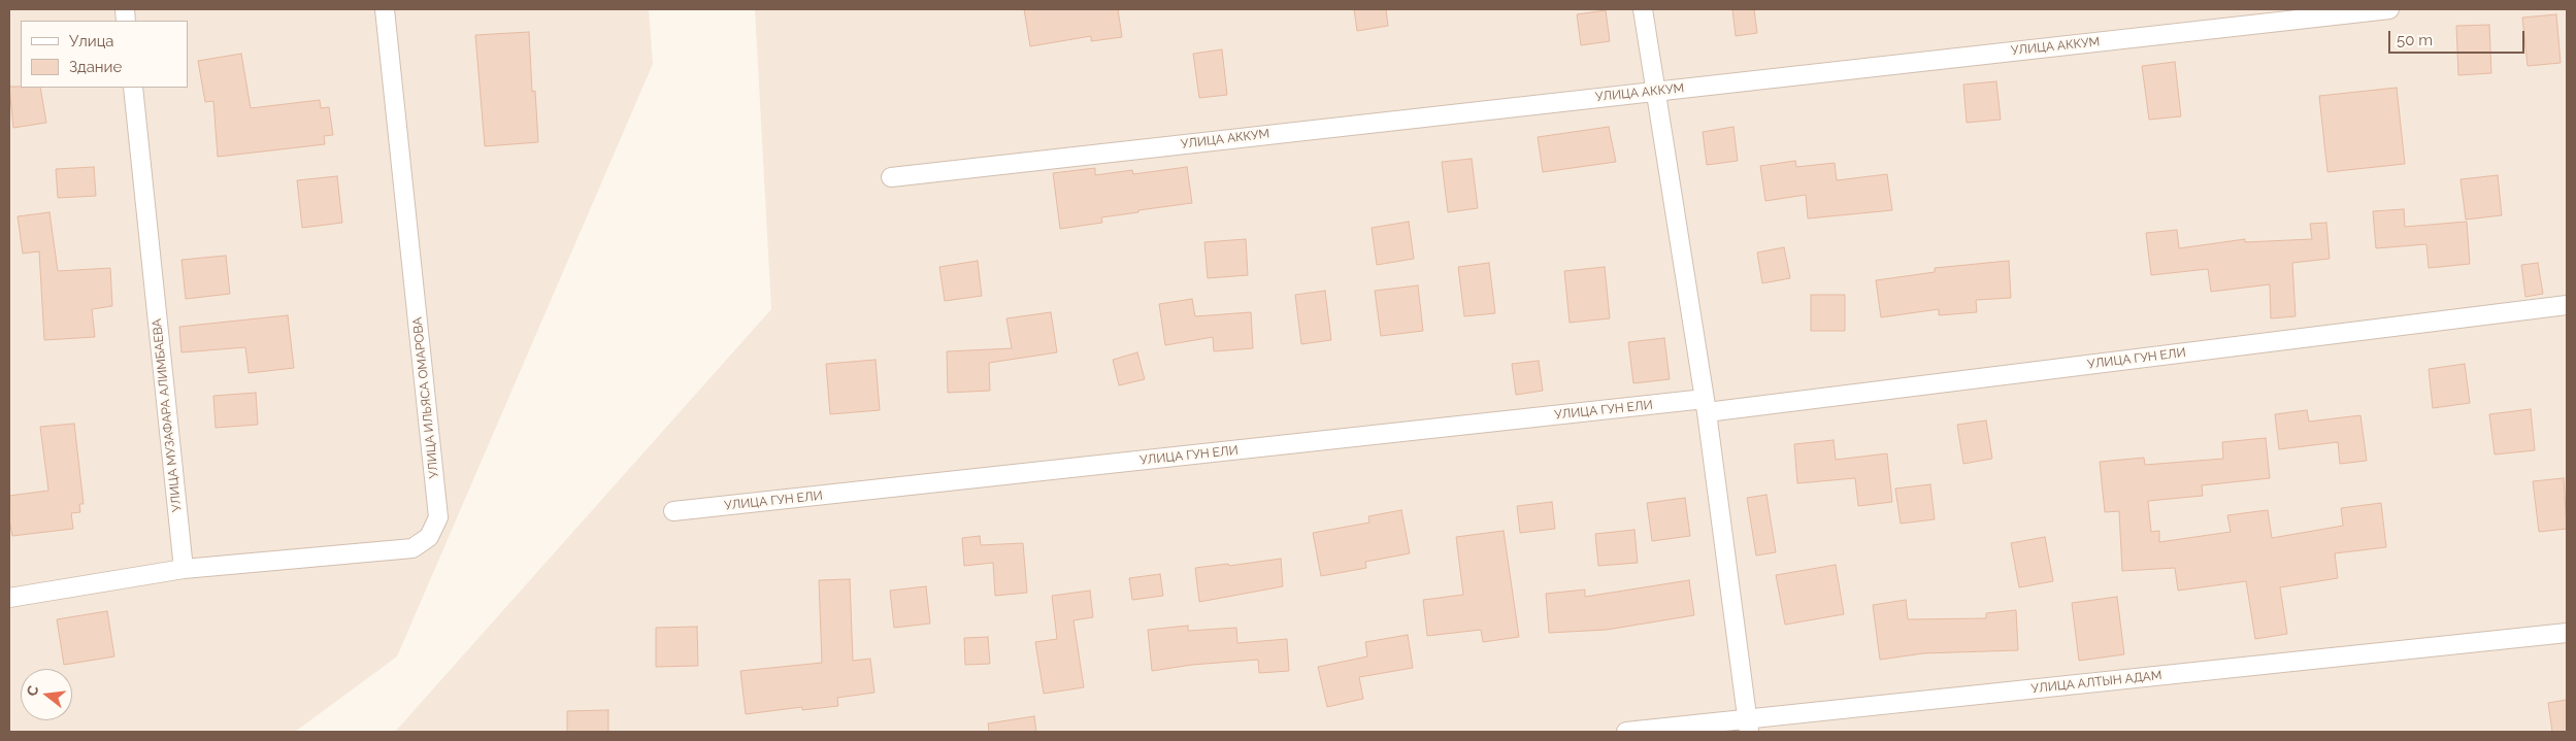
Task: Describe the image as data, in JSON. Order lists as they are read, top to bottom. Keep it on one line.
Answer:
{"streets":{"street":["УЛИЦА АККУМ","УЛИЦА ГУН ЕЛИ","УЛИЦА ИЛЬЯСА ОМАРОВА","УЛИЦА МУЗАФАРА АЛИМБАЕВА","УЛИЦА АЛТЫН АДАМ"]},"crossings":[["УЛИЦА ИЛЬЯСА ОМАРОВА","УЛИЦА МУЗАФАРА АЛИМБАЕВА"]],"legend":["Улица","Здание"],"scale_bar":"50 m","north":"left"}
